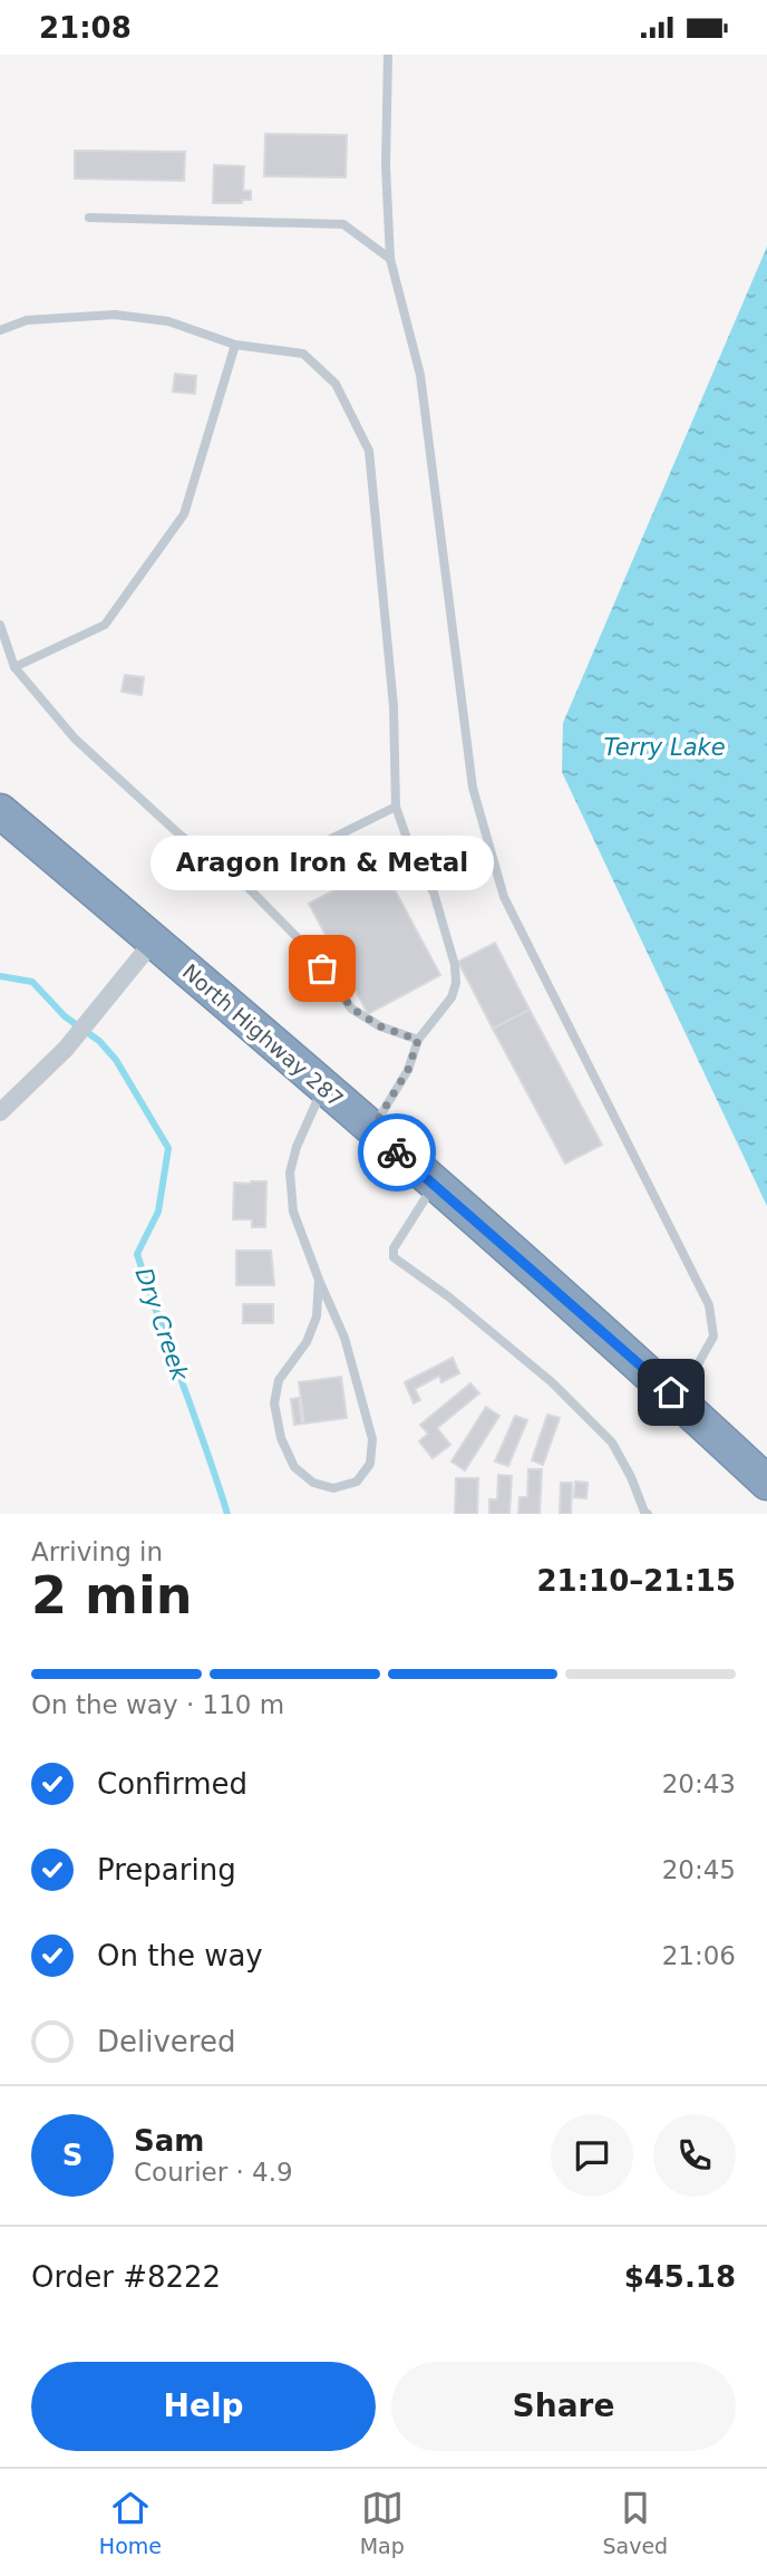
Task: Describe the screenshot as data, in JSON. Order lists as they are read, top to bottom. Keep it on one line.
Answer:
{"streets":{"highway":["North Highway 287"]},"water":["Terry Lake","Dry Creek"],"places":["Aragon Iron & Metal"],"page":{"status":"21:08","bubble":"Aragon Iron & Metal","heading":["2 min","Arriving in","21:10–21:15"],"panel":["Sam","Courier · 4.9","Order #8222","$45.18"],"bar":"On the way · 110 m","list":[["Confirmed","20:43"],["Preparing","20:45"],["On the way","21:06"],"Delivered"],"round":"S","buttons":["Help","Share"],"tabs":["Home","Map","Saved"]}}
